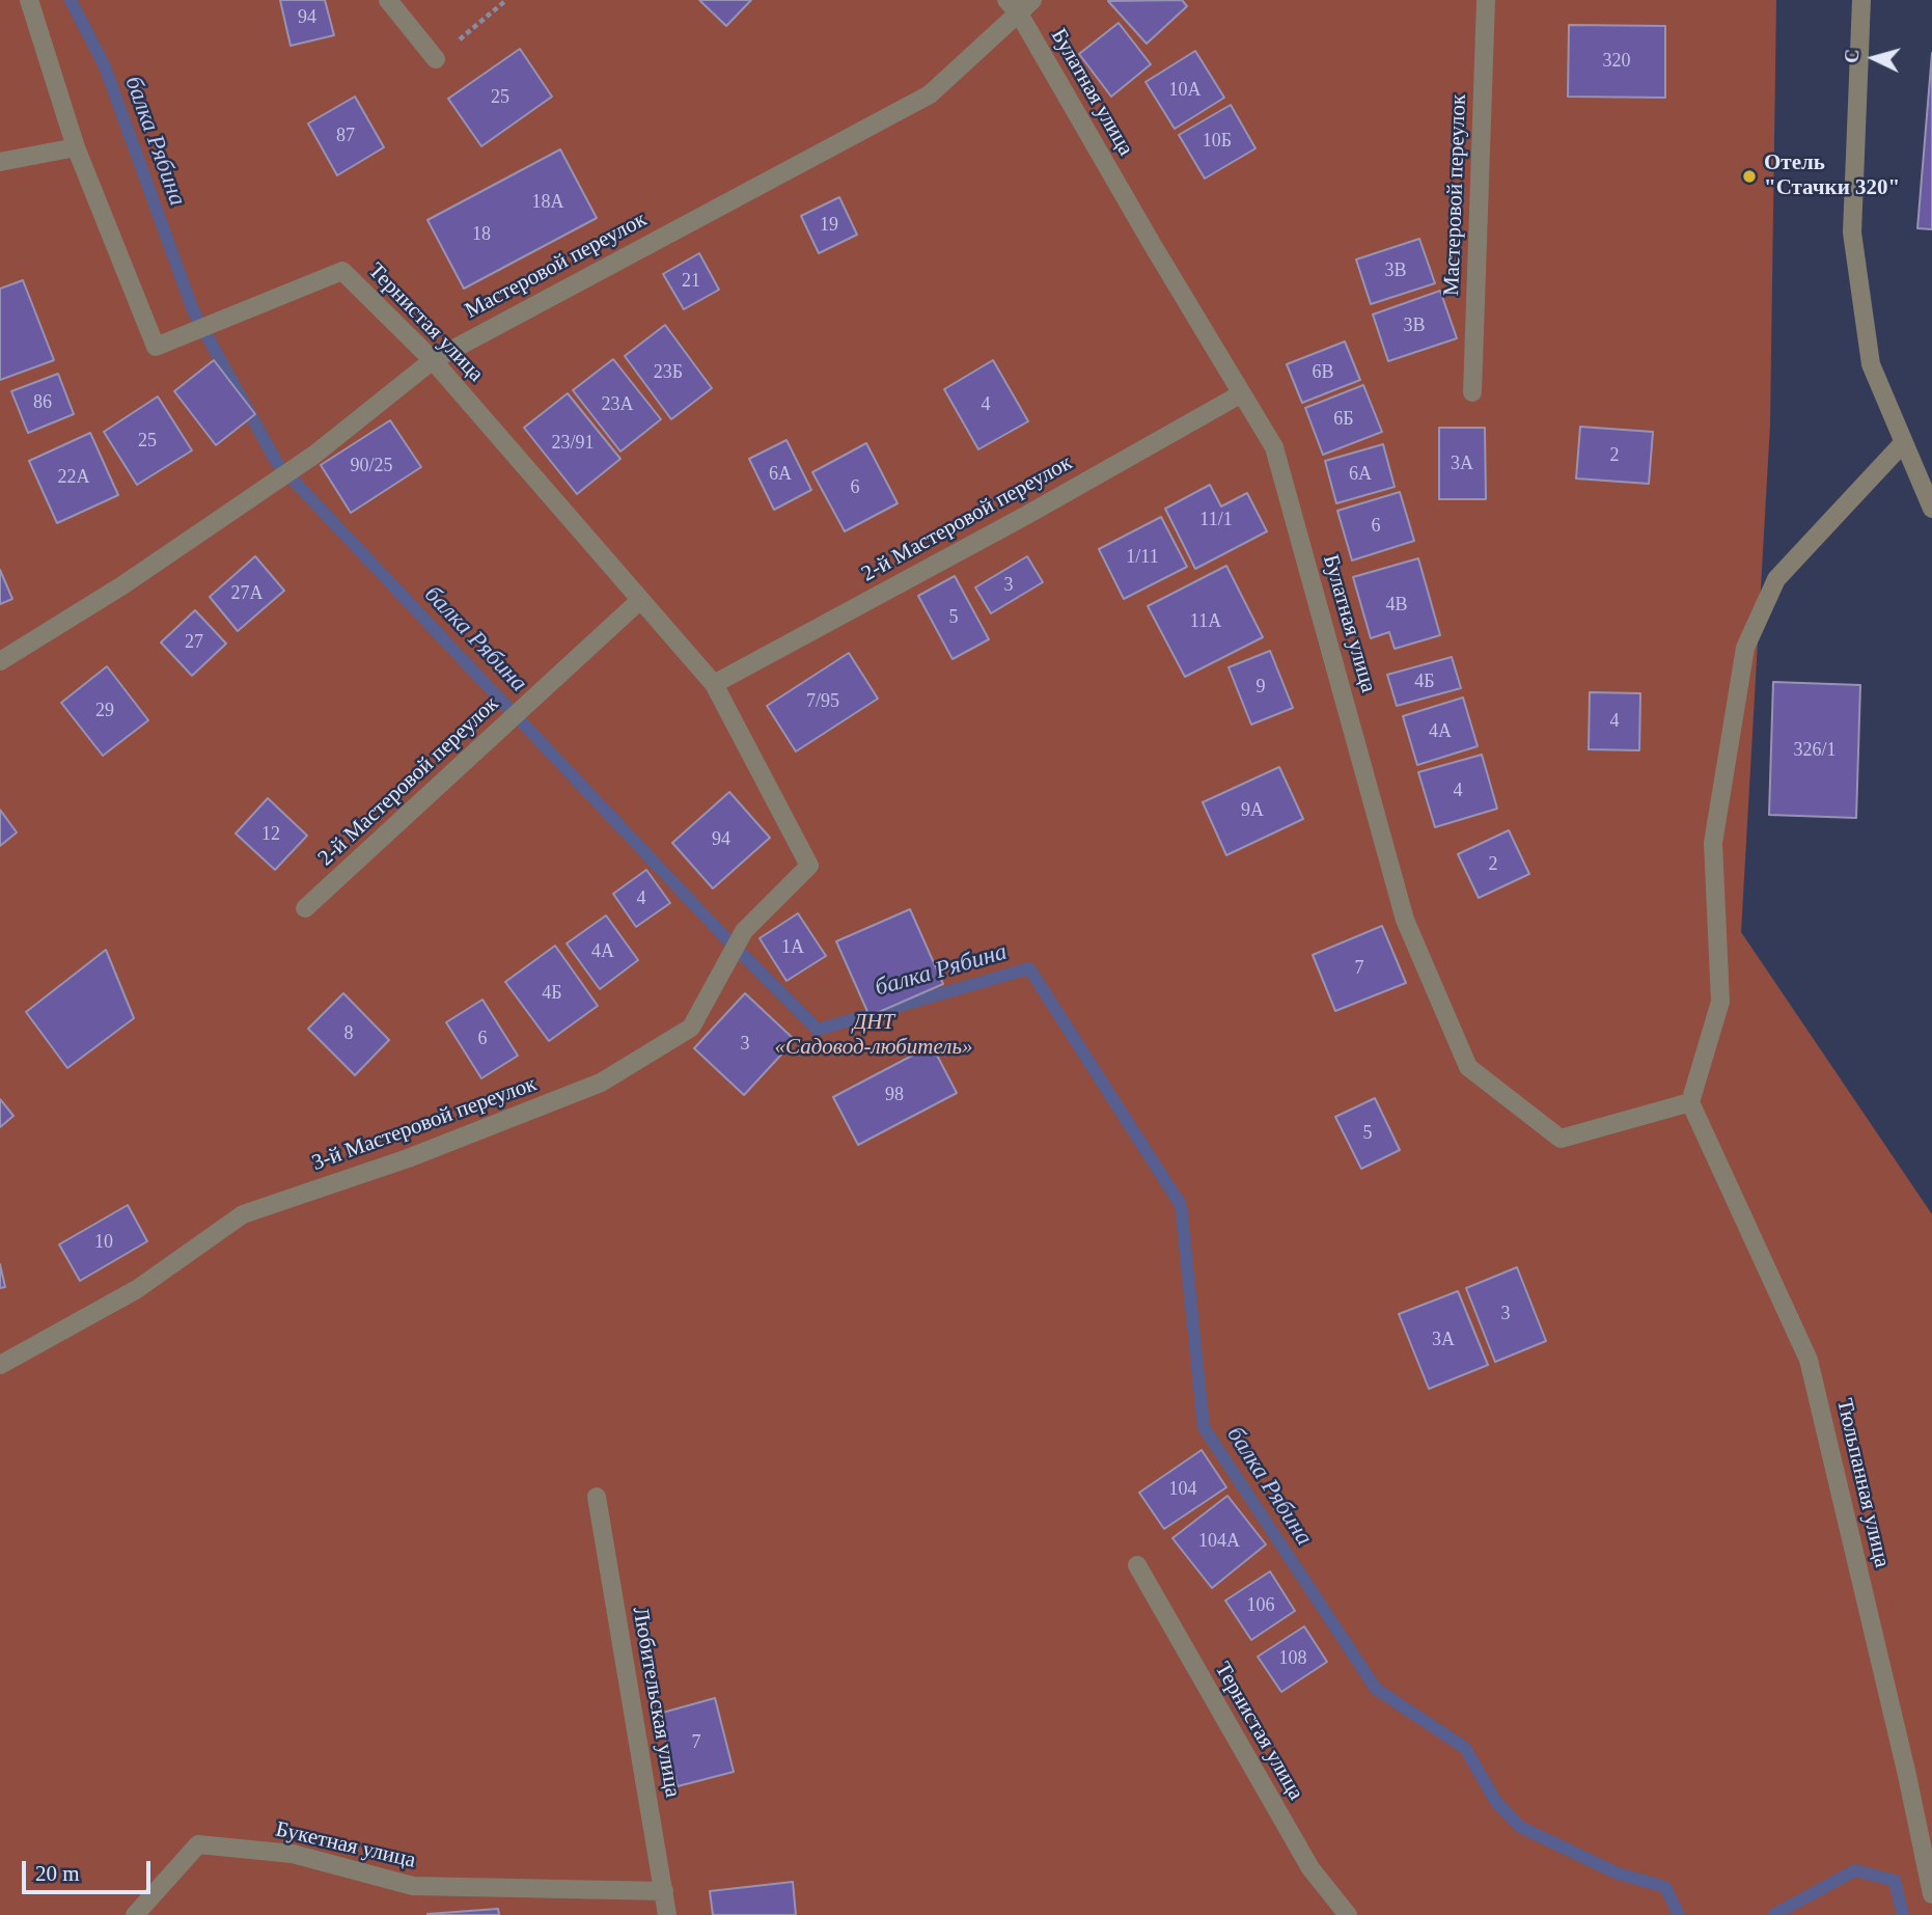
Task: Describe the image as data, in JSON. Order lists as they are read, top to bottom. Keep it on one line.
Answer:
{"streets":{"street":["Булатная улица","Мастеровой переулок","Тернистая улица","2-й Мастеровой переулок","3-й Мастеровой переулок","Тюльпанная улица","Любительская улица","Букетная улица"]},"crossings":[["Булатная улица","Мастеровой переулок"],["Булатная улица","2-й Мастеровой переулок"],["Булатная улица","Тюльпанная улица"],["Мастеровой переулок","Тернистая улица"],["Тернистая улица","2-й Мастеровой переулок"],["Тернистая улица","3-й Мастеровой переулок"],["Любительская улица","Букетная улица"]],"water":["балка Рябина"],"parks":["ДНТ «Садовод-любитель»"],"places":["Отель \"Стачки 320\""],"house_numbers":["94","320","10А","25","87","10Б","18А","19","18","3В","21","3В","23Б","6В","86","23А","4","6Б","25","23/91","2","3А","90/25","6А","6А","22А","6","11/1","6","1/11","3","27А","4В","5","11А","27","4Б","9","7/95","29","4","4А","326/1","4","9А","12","94","2","4","1А","4А","7","4Б","8","6","3","98","5","10","3","3А","104","104А","106","108","7"],"scale_bar":"20 m","north":"left"}
